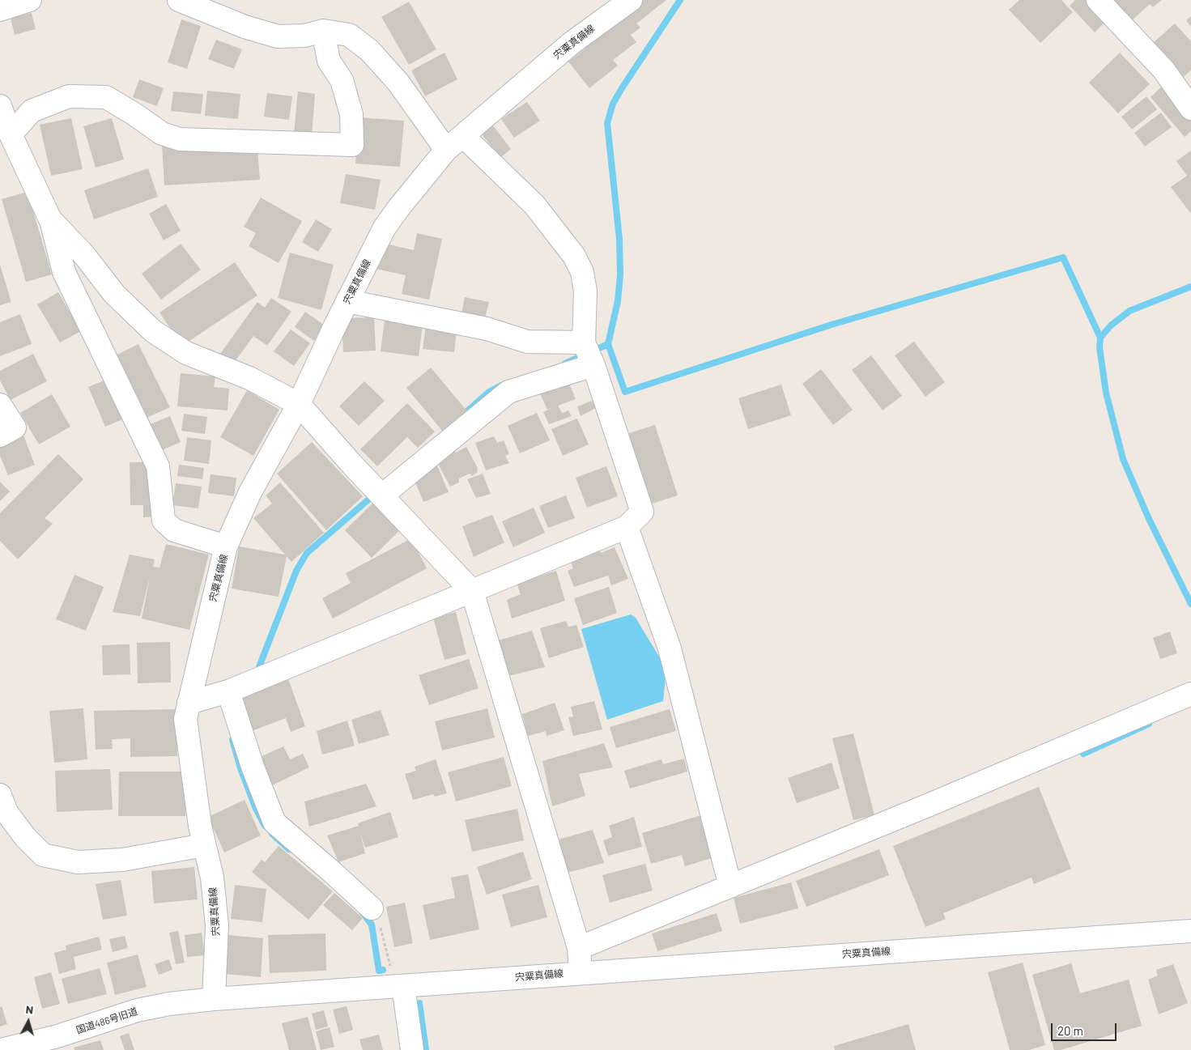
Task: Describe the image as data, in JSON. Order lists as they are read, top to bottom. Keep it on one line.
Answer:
{"streets":{"street":["宍粟真備線","国道486号旧道"]},"crossings":[["宍粟真備線","国道486号旧道"]],"scale_bar":"20 m","north":"top"}
